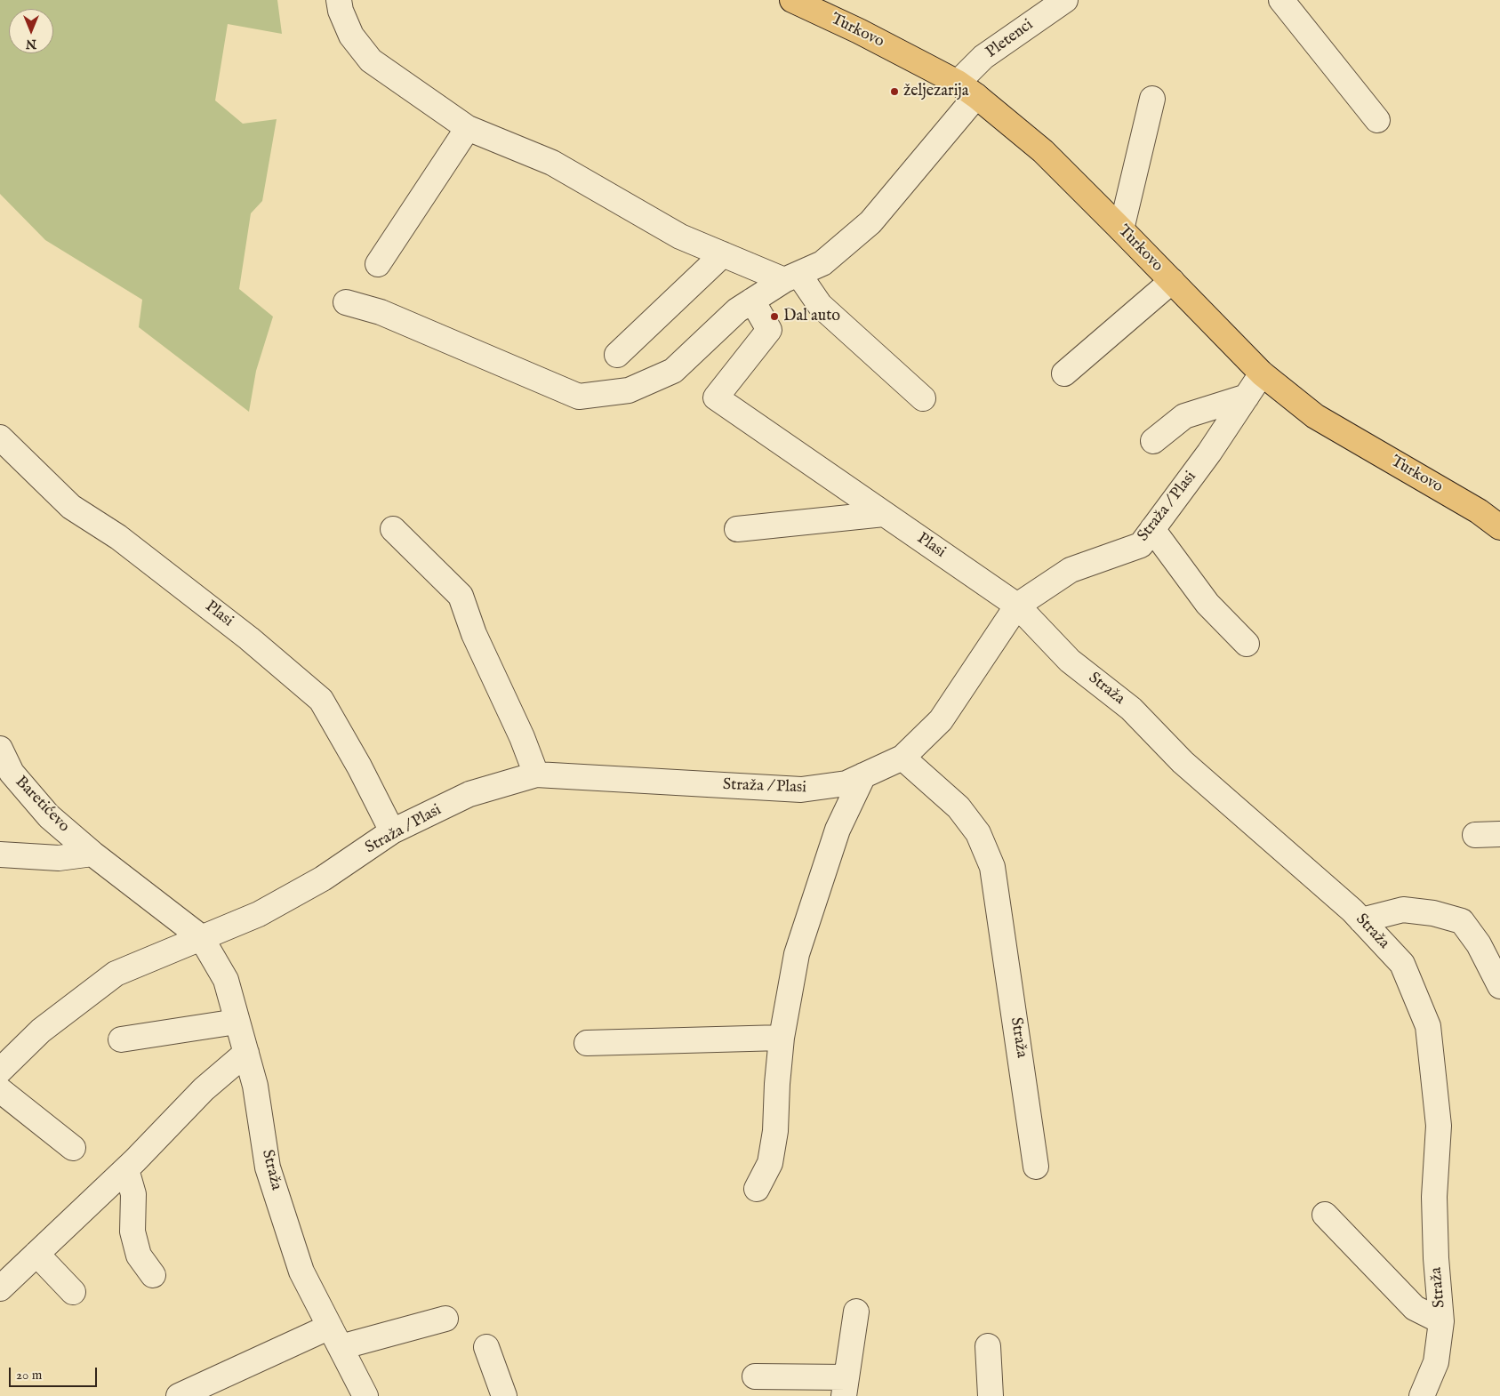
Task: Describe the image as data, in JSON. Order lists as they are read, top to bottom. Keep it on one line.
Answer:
{"streets":{"main road":["Turkovo"],"street":["Pletenci","Straža / Plasi","Plasi","Straža","Baretićevo"]},"crossings":[["Turkovo","Pletenci"],["Turkovo","Straža / Plasi"],["Pletenci","Plasi"],["Straža / Plasi","Plasi"],["Straža / Plasi","Straža"],["Straža / Plasi","Baretićevo"],["Plasi","Straža"],["Straža","Baretićevo"]],"places":["željezarija","Dal auto"],"scale_bar":"20 m","north":"bottom"}
